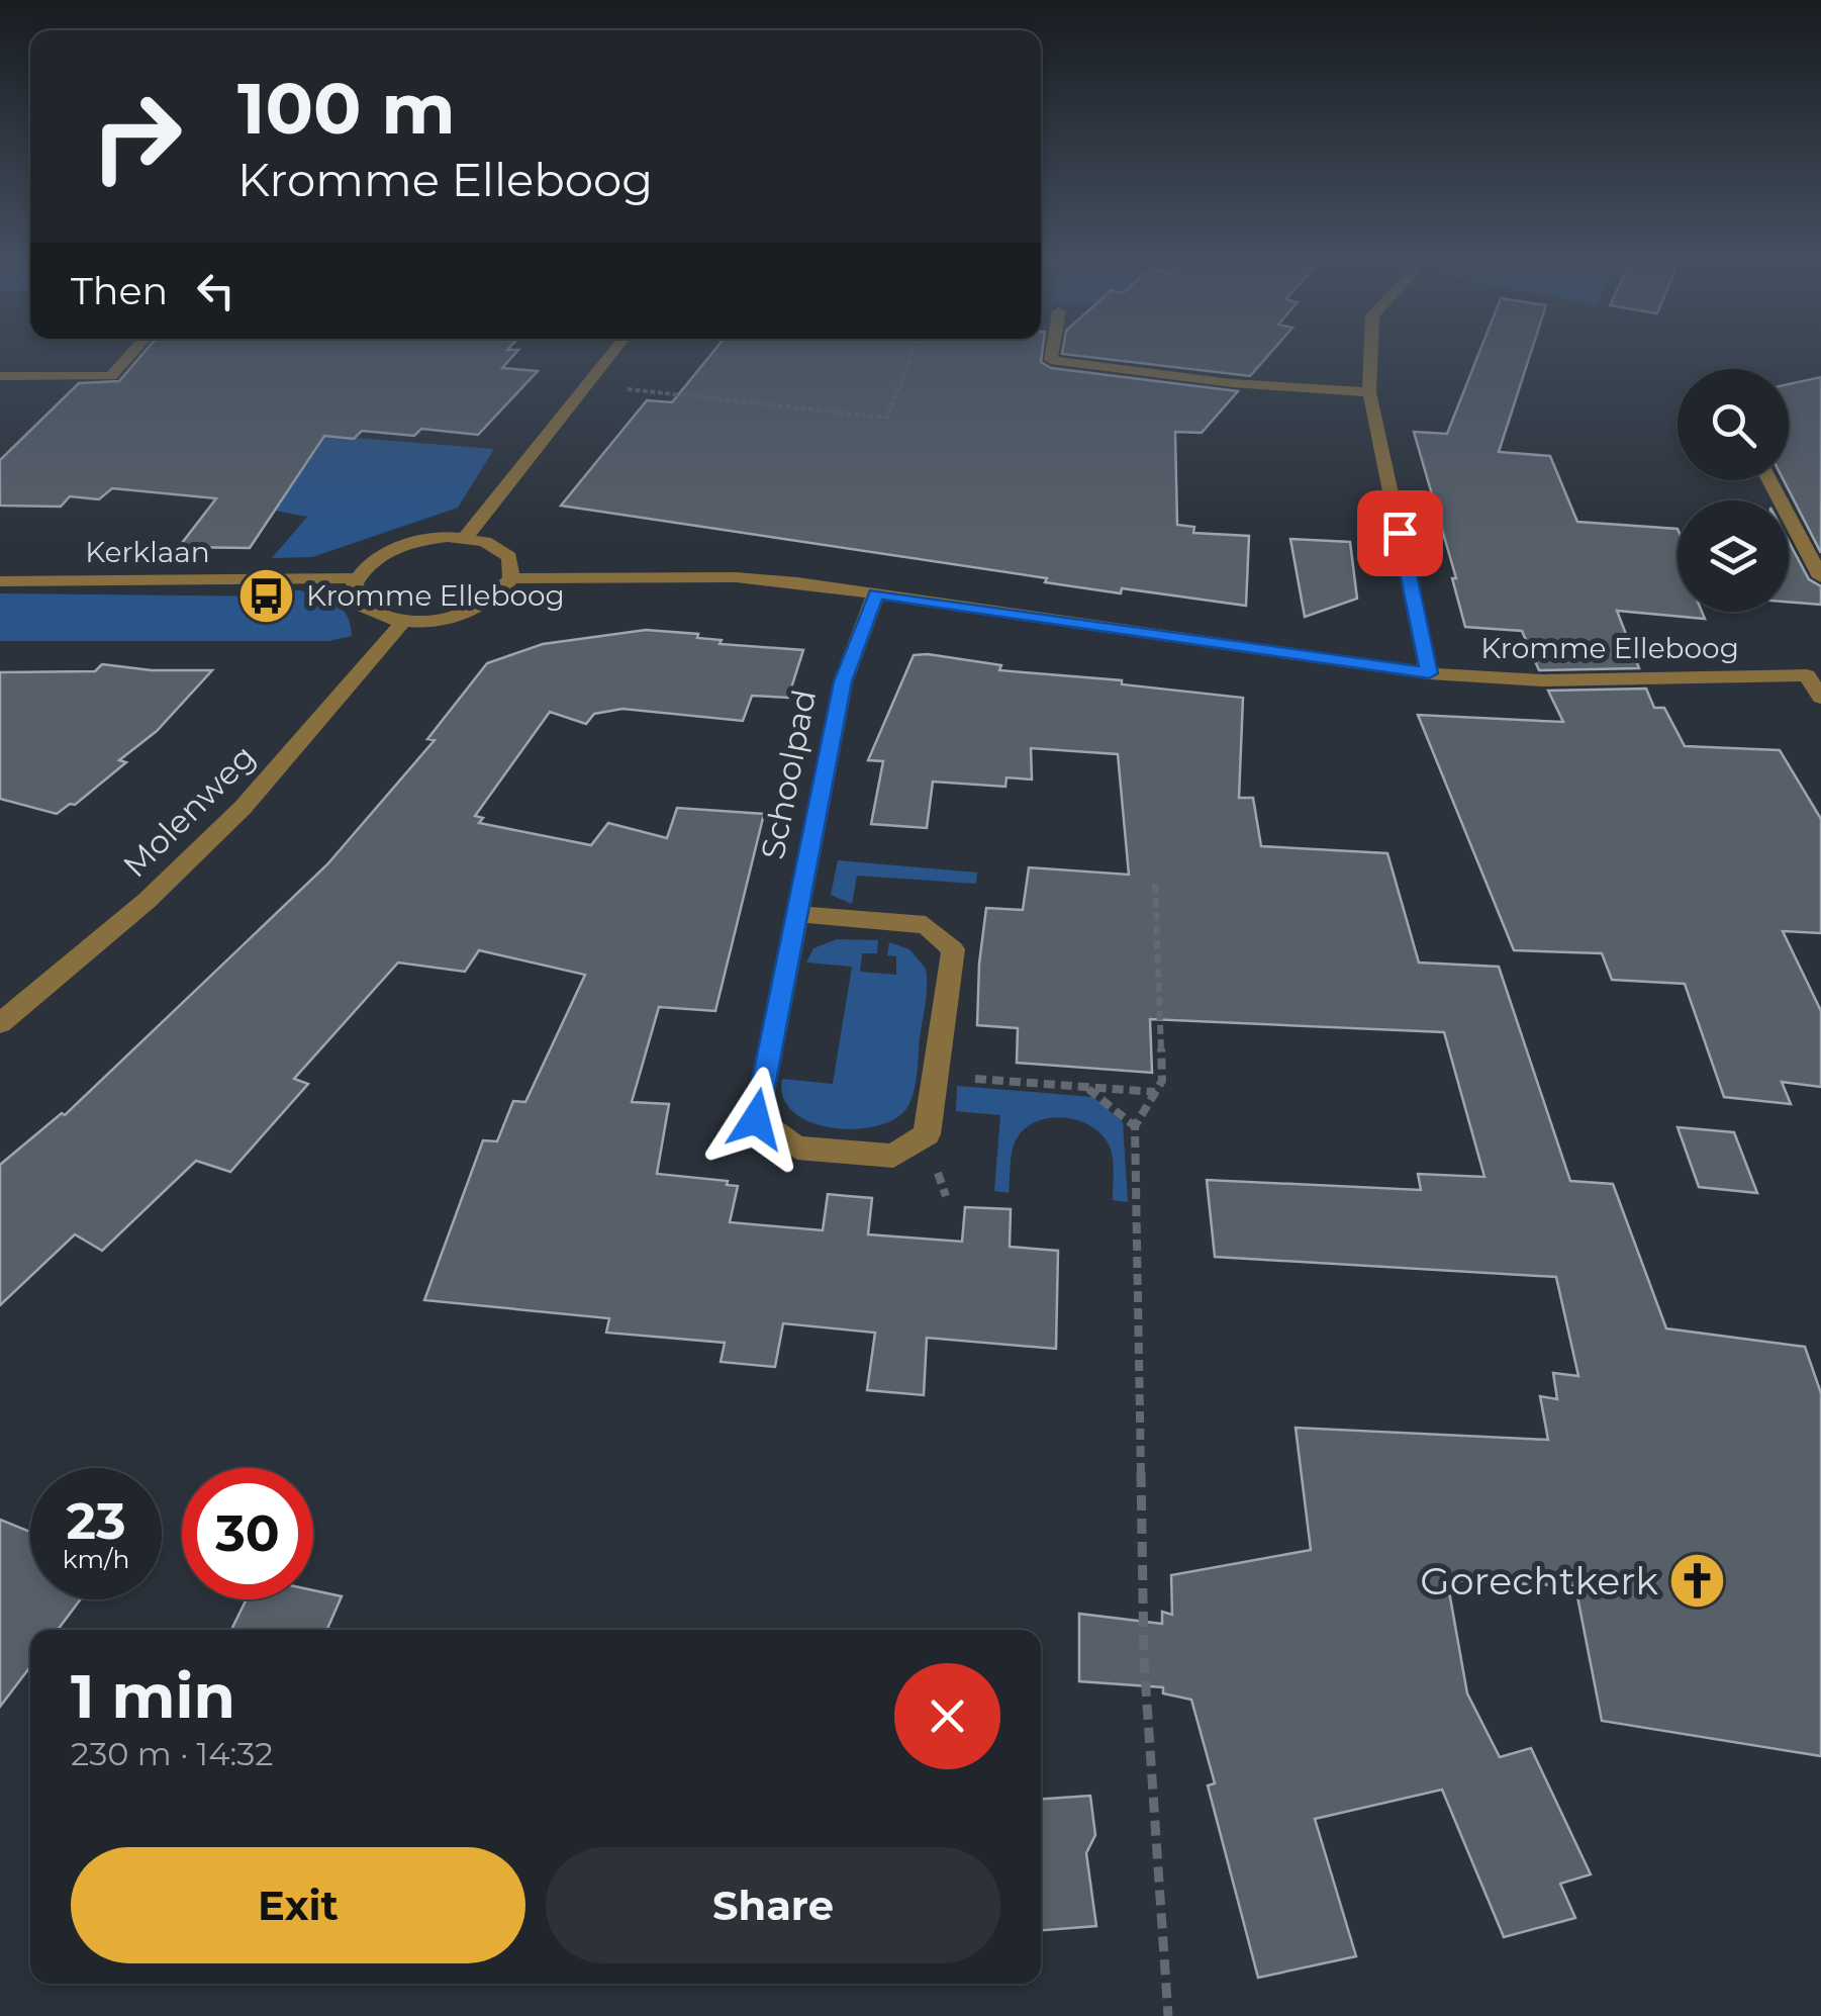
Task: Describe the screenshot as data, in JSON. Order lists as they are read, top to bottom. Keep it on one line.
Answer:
{"streets":{"street":["Kerklaan","Kromme Elleboog","Schoolpad","Molenweg"]},"crossings":[["Kromme Elleboog","Schoolpad"]],"places":{"bus stop":["Kromme Elleboog"],"church":["Gorechtkerk"]},"page":{"turn":["100 m","Kromme Elleboog"],"then":"Then","speed":"23 km/h","limit":"30","heading":["1 min","230 m · 14:32"],"buttons":["Exit","Share"]}}
